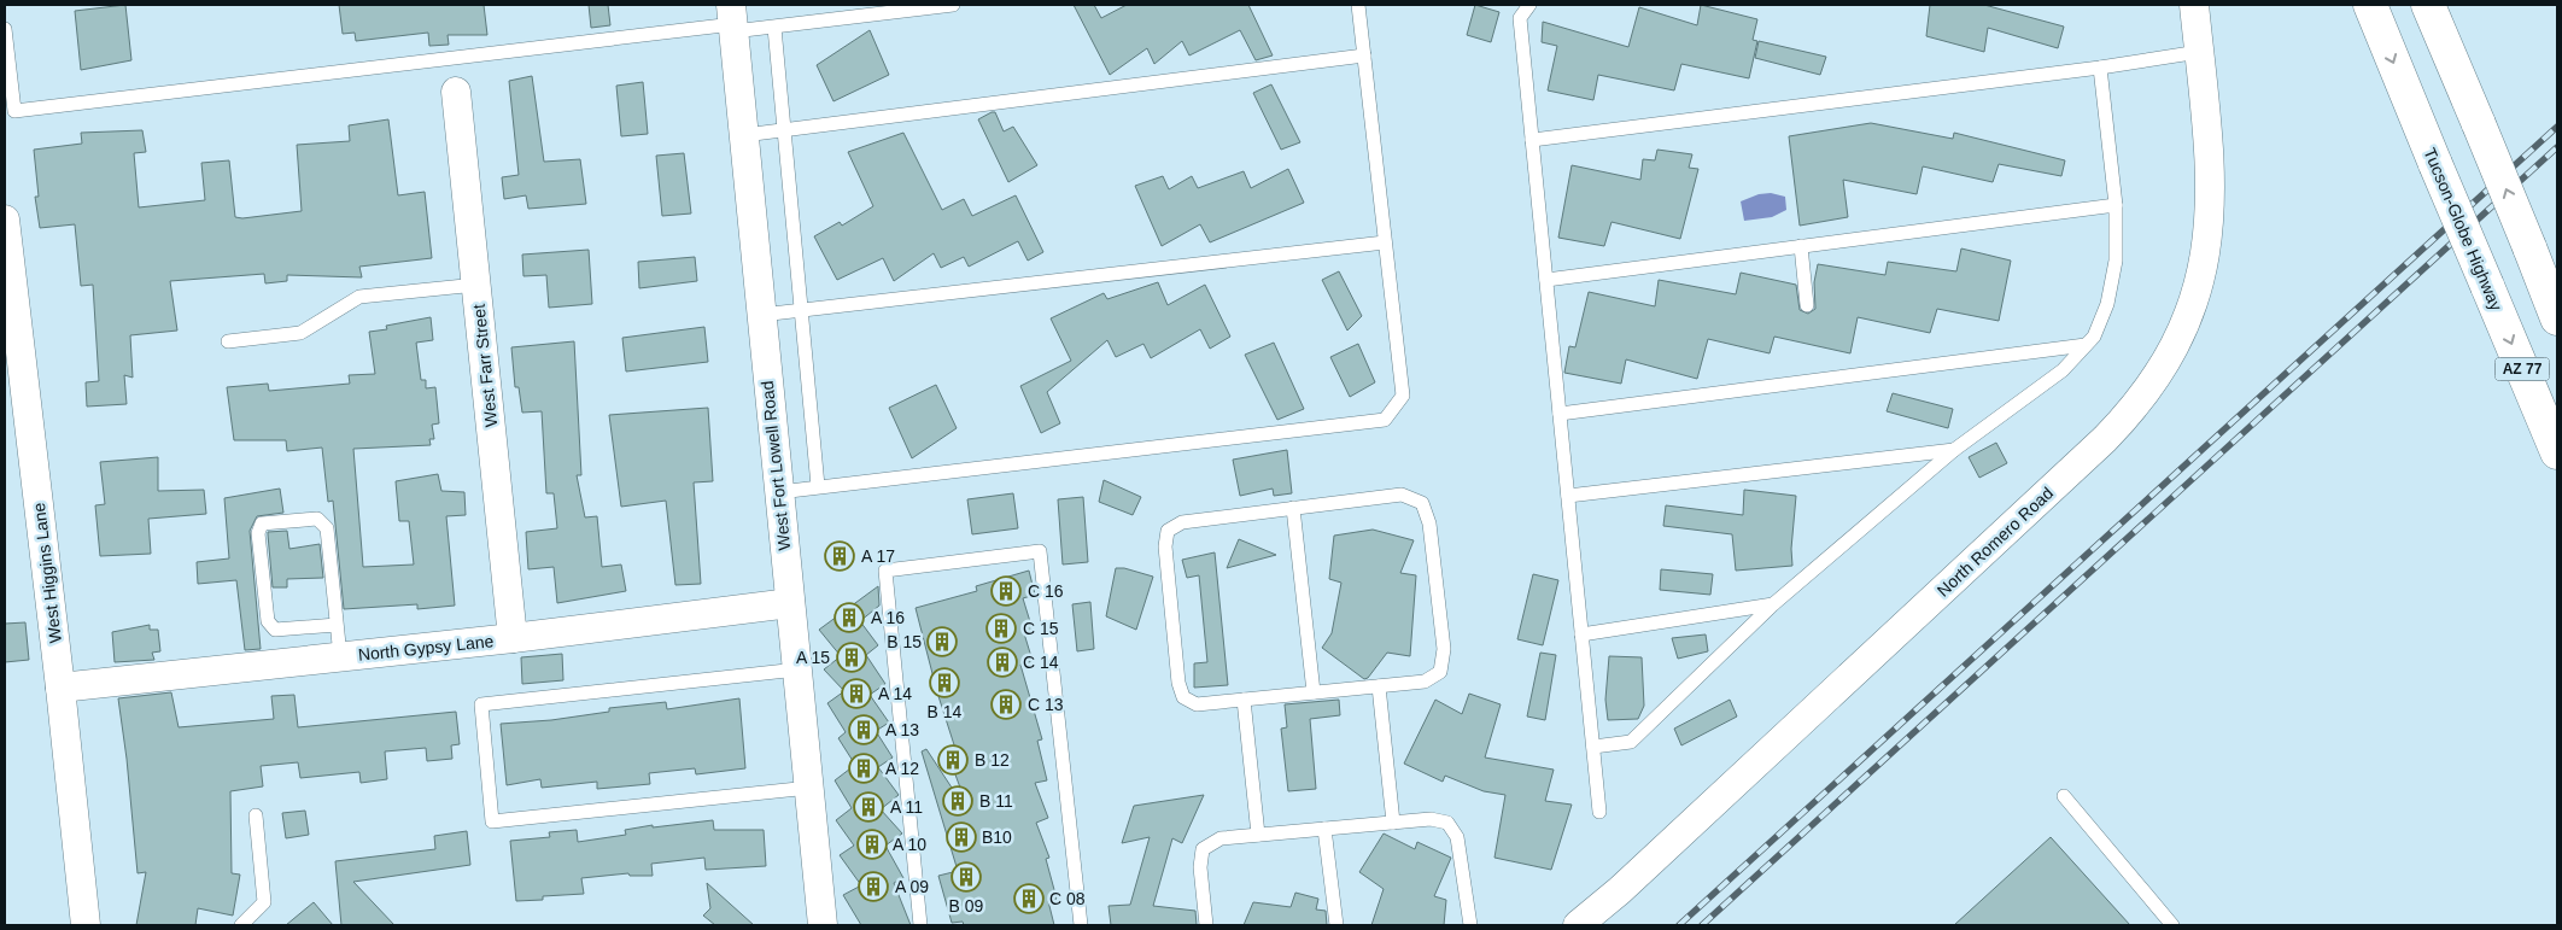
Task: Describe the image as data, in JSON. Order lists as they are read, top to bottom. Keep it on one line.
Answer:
{"streets":{"highway":["Tucson-Globe Highway","AZ 77"],"street":["West Farr Street","West Fort Lowell Road","North Romero Road","West Higgins Lane","North Gypsy Lane"]},"crossings":[["West Farr Street","North Gypsy Lane"],["West Fort Lowell Road","North Gypsy Lane"],["West Higgins Lane","North Gypsy Lane"]],"places":{"building":["A 17","C 16","A 16","C 15","B 15","A 15","C 14","B 14","A 14","C 13","A 13","B 12","A 12","B 11","A 11","B10","A 10","B 09","A 09","C 08"]}}
